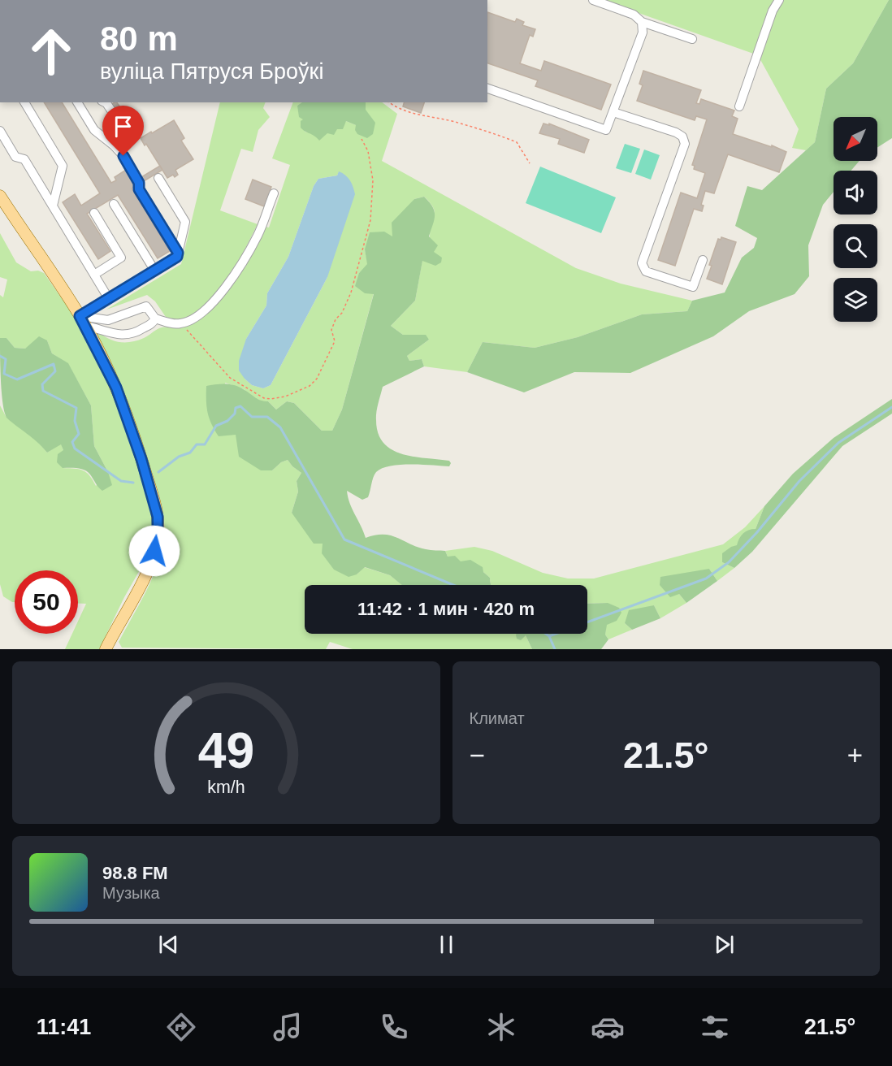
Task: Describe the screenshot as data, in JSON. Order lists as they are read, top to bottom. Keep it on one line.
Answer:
{"north":"bottom left","page":{"turn":["80 m","вуліца Пятруся Броўкі"],"limit":"50","trip":"11:42 · 1 мин · 420 m","tile":"Климат","heat":["−","21.5°","+"],"song":["98.8 FM","Музыка"],"tabs":["11:41","21.5°"],"gauge":["49","km/h"]}}
